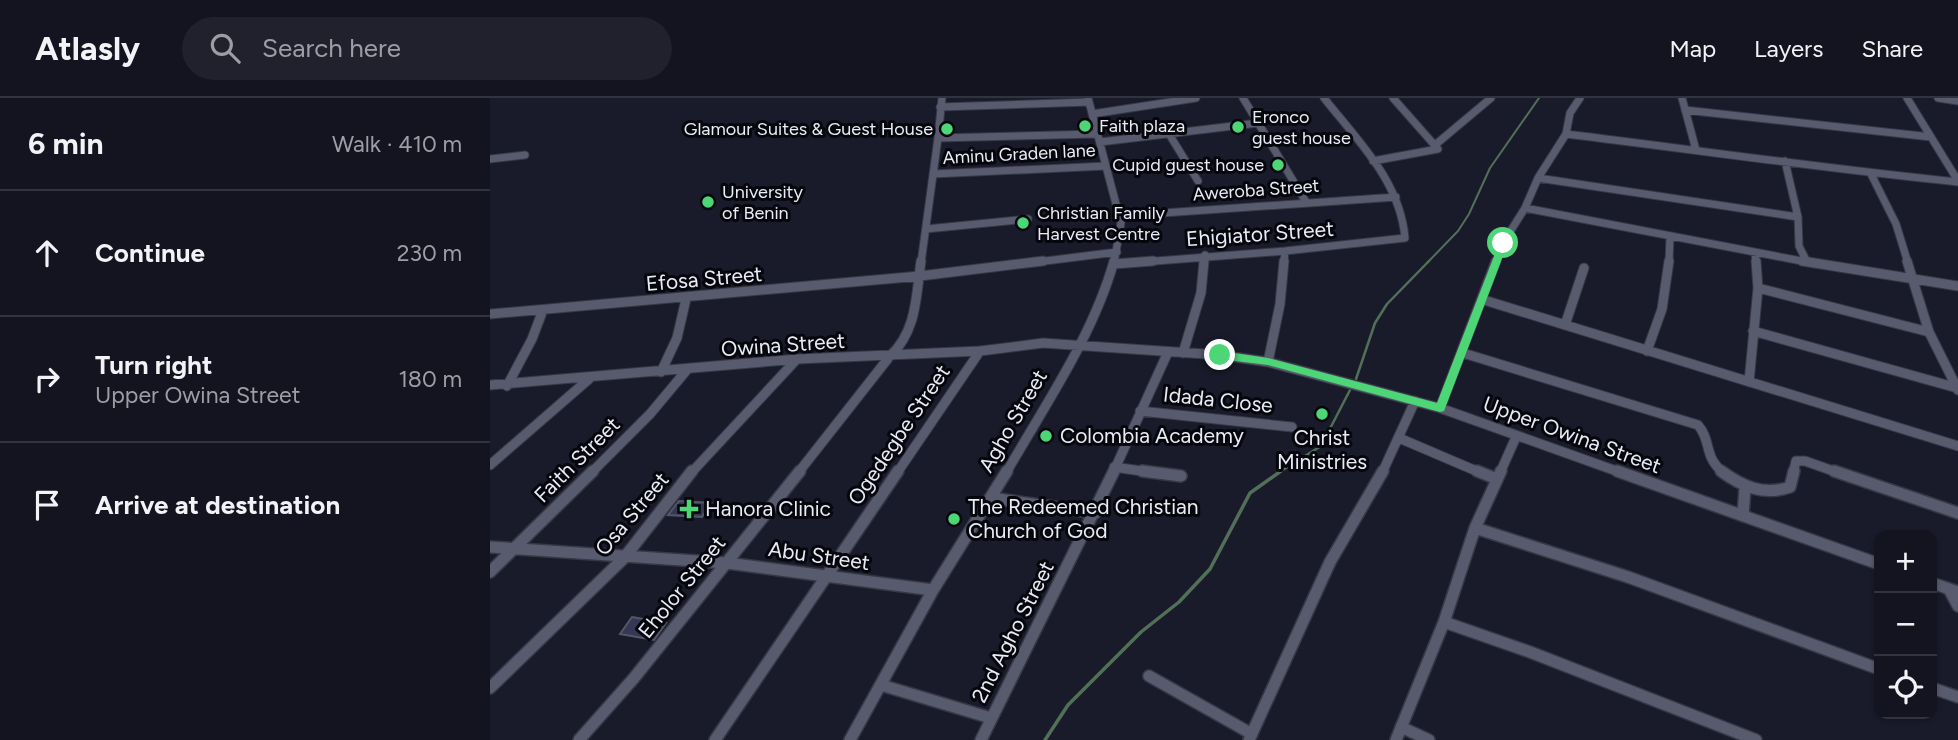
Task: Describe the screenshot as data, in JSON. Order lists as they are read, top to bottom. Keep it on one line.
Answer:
{"streets":{"street":["Aminu Graden lane","Aweroba Street","Ehigiator Street","Efosa Street","Owina Street","Idada Close","Agho Street","Ogedegbe Street","Upper Owina Street","Faith Street","Osa Street","Abu Street","Eholor Street","2nd Agho Street"]},"crossings":[["Aminu Graden lane","Agho Street"],["Aminu Graden lane","Eholor Street"],["Aweroba Street","Ehigiator Street"],["Aweroba Street","Agho Street"],["Ehigiator Street","Agho Street"],["Efosa Street","Agho Street"],["Efosa Street","Eholor Street"],["Owina Street","Agho Street"],["Owina Street","Ogedegbe Street"],["Owina Street","Upper Owina Street"],["Owina Street","Faith Street"],["Owina Street","Osa Street"],["Owina Street","Eholor Street"],["Idada Close","2nd Agho Street"],["Agho Street","Upper Owina Street"],["Agho Street","Abu Street"],["Ogedegbe Street","Abu Street"],["Upper Owina Street","2nd Agho Street"],["Faith Street","Abu Street"],["Osa Street","Abu Street"],["Abu Street","Eholor Street"]],"places":{"other":["Faith plaza","Eronco guest house","Glamour Suites & Guest House","Cupid guest house","University of Benin","Christian Family Harvest Centre","Christ Ministries","Colombia Academy","The Redeemed Christian Church of God"],"health":["Hanora Clinic"]},"page":{"header":"Atlasly","search":"Search here","nav":["Map","Layers","Share"],"heading":["6 min","Walk · 410 m"],"list":[["Continue","230 m"],["Turn right","Upper Owina Street","180 m"],"Arrive at destination"],"map_buttons":["+","−"]}}
